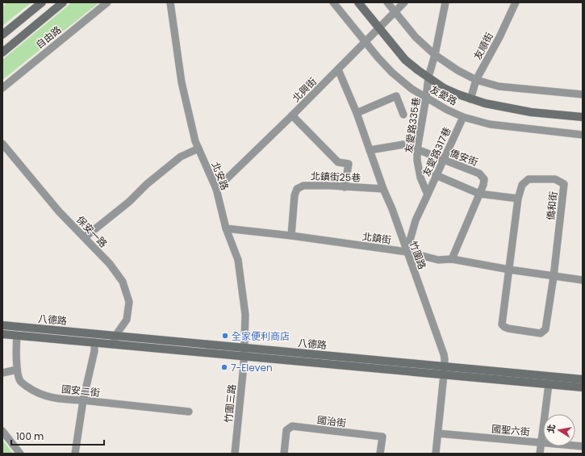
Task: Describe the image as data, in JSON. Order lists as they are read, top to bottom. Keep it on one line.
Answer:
{"streets":{"street":["自由路","友順街","北興街","友愛路","友愛路335巷","友愛路317巷","僑安街","北安路","北鎮街25巷","僑和街","保安一路","北鎮街","竹圍路","八德路","國安二街","竹圍三路","國治街","國聖六街"]},"crossings":[["友順街","友愛路"],["北興街","友愛路"],["北興街","北安路"],["北興街","竹圍路"],["友愛路","友愛路335巷"],["友愛路","友愛路317巷"],["友愛路335巷","友愛路317巷"],["友愛路335巷","僑安街"],["友愛路317巷","僑安街"],["僑安街","北鎮街"],["僑安街","竹圍路"],["北安路","北鎮街"],["北安路","八德路"],["北安路","竹圍三路"],["北鎮街25巷","北鎮街"],["北鎮街25巷","竹圍路"],["僑和街","北鎮街"],["保安一路","八德路"],["北鎮街","竹圍路"],["竹圍路","八德路"],["竹圍路","國聖六街"],["八德路","國安二街"],["八德路","竹圍三路"]],"places":["全家便利商店","7-Eleven"],"scale_bar":"100 m","north":"left"}
